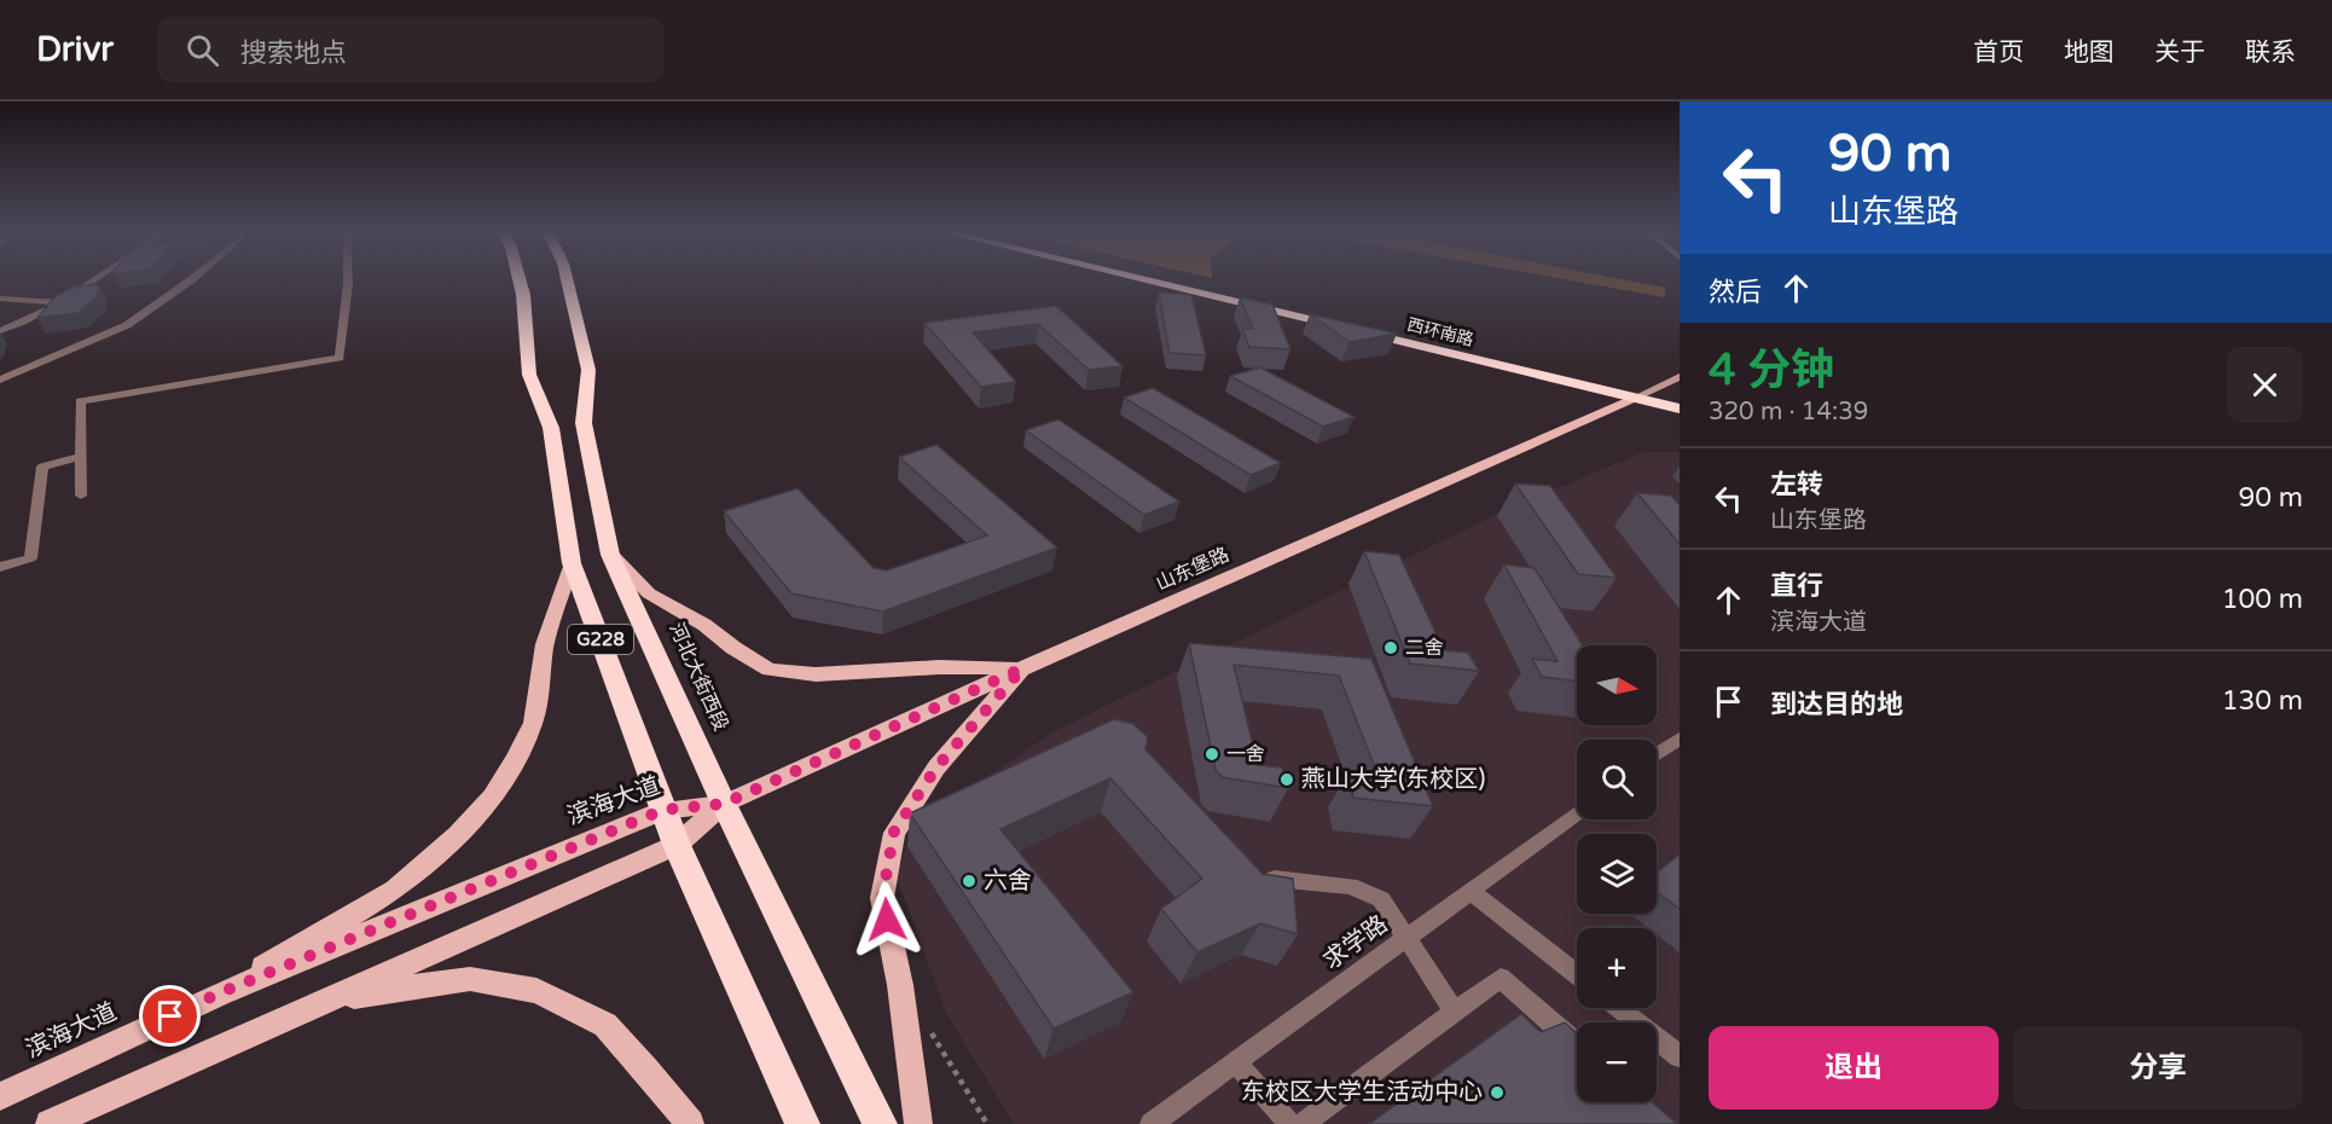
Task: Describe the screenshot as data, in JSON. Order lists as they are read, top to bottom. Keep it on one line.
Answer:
{"streets":{"highway":["西环南路","G228","河北大街西段"],"main road":["山东堡路","滨海大道"],"street":["求学路"]},"crossings":[["西环南路","山东堡路"],["山东堡路","河北大街西段"],["山东堡路","滨海大道"],["G228","滨海大道"],["河北大街西段","滨海大道"]],"places":["二舍","一舍","燕山大学(东校区)","六舍","东校区大学生活动中心"],"north":"right","page":{"header":"Drivr","search":"搜索地点","nav":["首页","地图","关于","联系"],"turn":["90 m","山东堡路"],"then":"然后","heading":["4 分钟","320 m · 14:39"],"list":[{"name":"左转","note":"山东堡路","value":"90 m"},{"name":"直行","note":"滨海大道","value":"100 m"},{"name":"到达目的地","value":"130 m"}],"map_buttons":["+","−"],"buttons":["退出","分享"]}}
